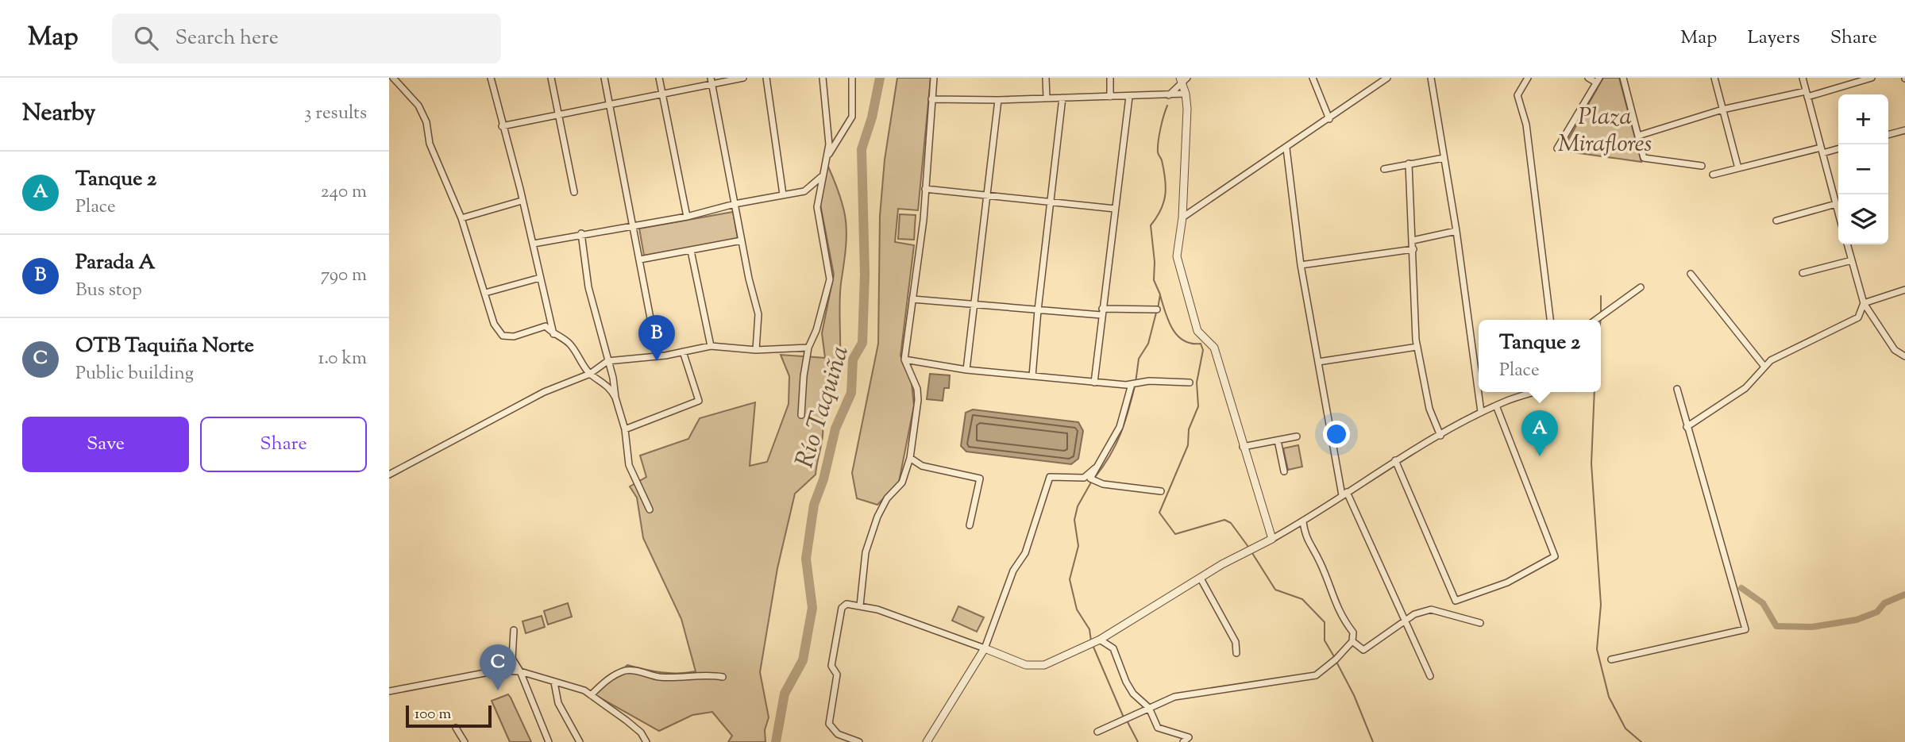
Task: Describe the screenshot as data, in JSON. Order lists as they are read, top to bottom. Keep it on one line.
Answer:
{"water":["Río Taquiña"],"parks":["Plaza Miraflores"],"scale_bar":"100 m","page":{"header":"Map","search":"Search here","nav":["Map","Layers","Share"],"heading":["Nearby","3 results"],"map_buttons":["+","−"],"list":[{"mark":"A","name":"Tanque 2","note":"Place","value":"240 m"},{"mark":"B","name":"Parada A","note":"Bus stop","value":"790 m"},{"mark":"C","name":"OTB Taquiña Norte","note":"Public building","value":"1.0 km"}],"pins":["B","A","C"],"popup":["Tanque 2","Place"],"buttons":["Save","Share"],"scale":"100 m"}}
